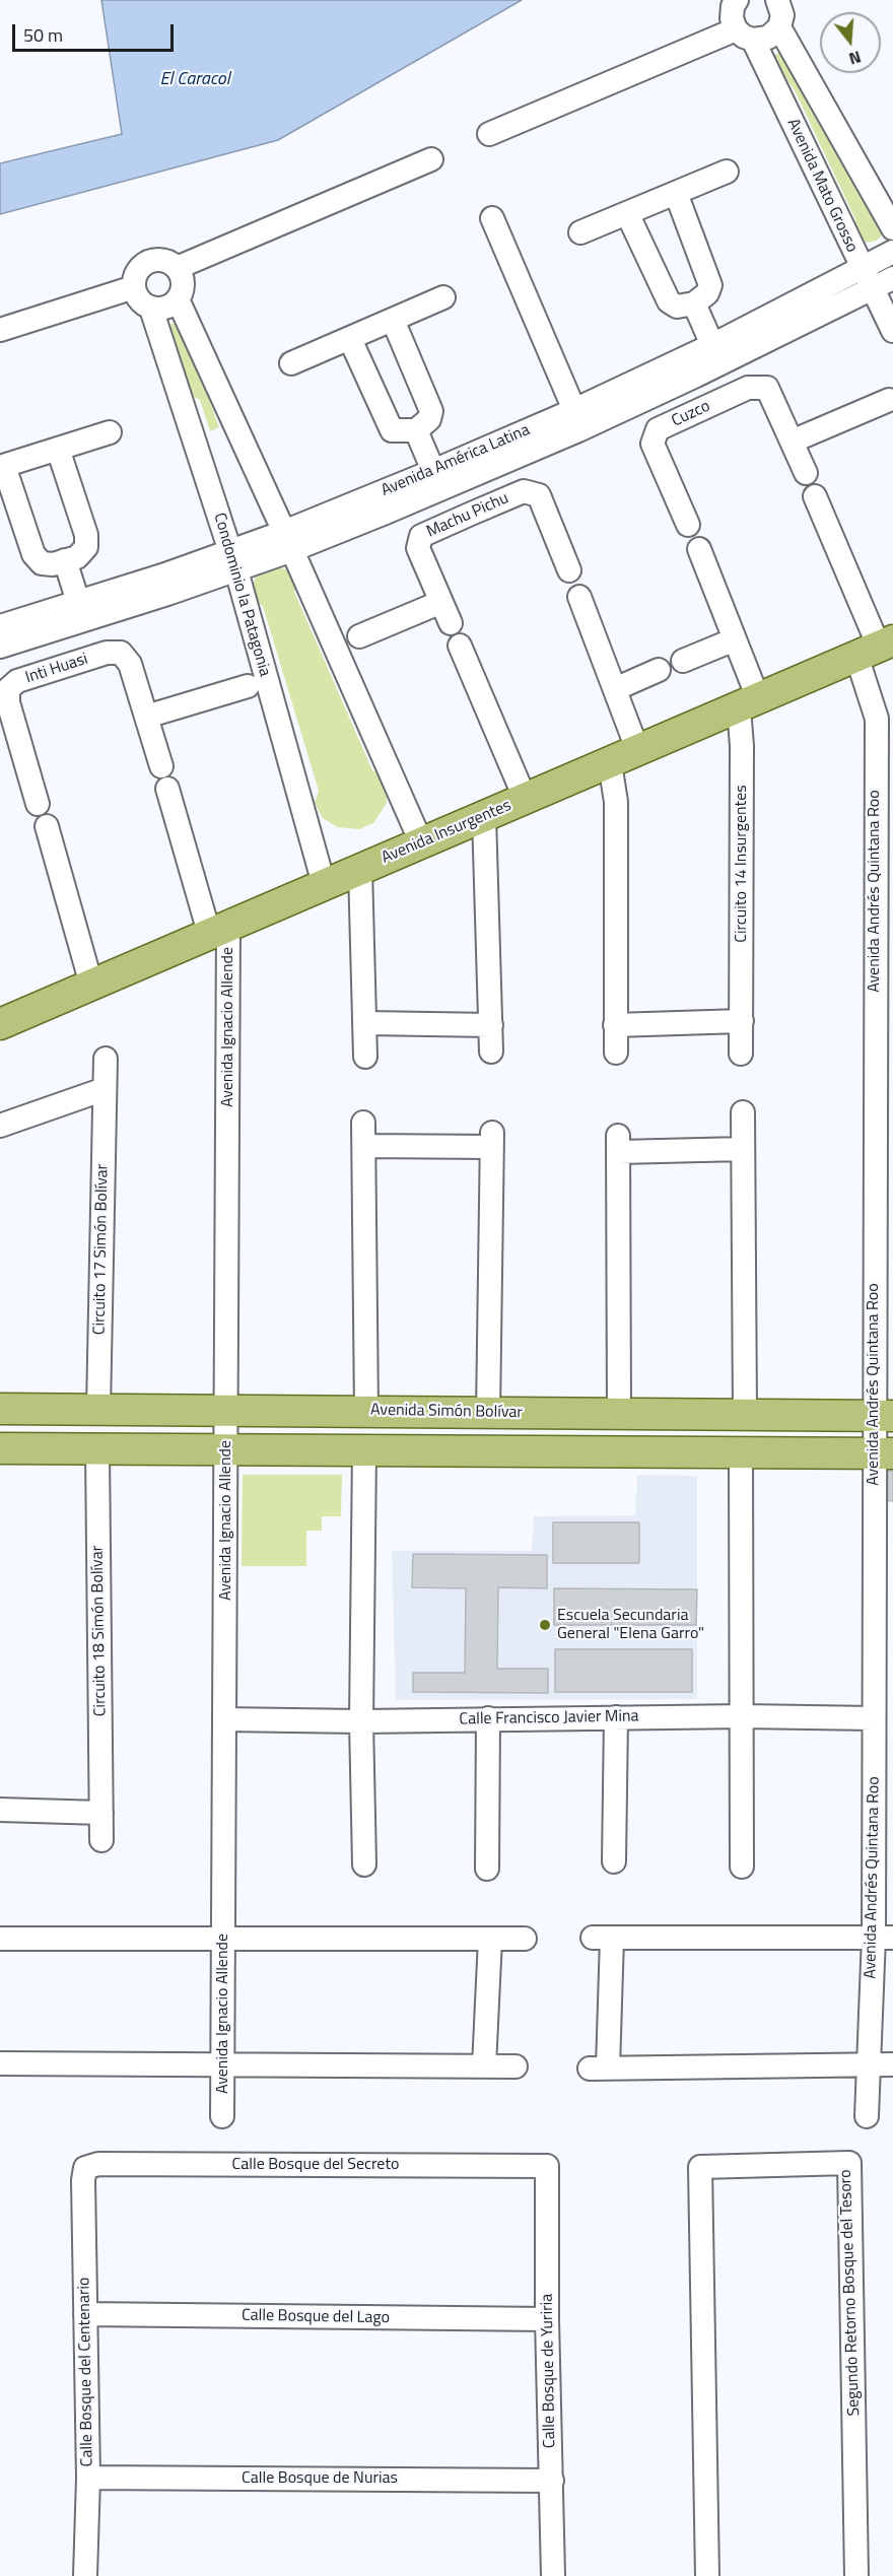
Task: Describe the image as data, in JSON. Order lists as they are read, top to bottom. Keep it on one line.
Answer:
{"streets":{"main road":["Avenida Insurgentes","Avenida Simón Bolívar"],"street":["Avenida Mato Grosso","Cuzco","Avenida América Latina","Machu Pichu","Condominio la Patagonia","Inti Huasi","Circuito 14 Insurgentes","Avenida Andrés Quintana Roo","Avenida Ignacio Allende","Circuito 17 Simón Bolívar","Circuito 18 Simón Bolívar","Calle Francisco Javier Mina","Calle Bosque del Secreto","Segundo Retorno Bosque del Tesoro","Calle Bosque del Lago","Calle Bosque de Yuriria","Calle Bosque del Centenario","Calle Bosque de Nurias"]},"crossings":[["Avenida Mato Grosso","Avenida América Latina"],["Avenida América Latina","Condominio la Patagonia"],["Condominio la Patagonia","Avenida Insurgentes"],["Inti Huasi","Avenida Ignacio Allende"],["Avenida Insurgentes","Circuito 14 Insurgentes"],["Avenida Insurgentes","Avenida Andrés Quintana Roo"],["Avenida Insurgentes","Avenida Ignacio Allende"],["Avenida Andrés Quintana Roo","Avenida Simón Bolívar"],["Avenida Andrés Quintana Roo","Calle Francisco Javier Mina"],["Avenida Ignacio Allende","Avenida Simón Bolívar"],["Avenida Ignacio Allende","Calle Francisco Javier Mina"],["Circuito 17 Simón Bolívar","Avenida Simón Bolívar"],["Calle Bosque del Secreto","Calle Bosque de Yuriria"],["Calle Bosque del Secreto","Calle Bosque del Centenario"],["Calle Bosque del Lago","Calle Bosque de Yuriria"],["Calle Bosque del Lago","Calle Bosque del Centenario"],["Calle Bosque de Yuriria","Calle Bosque de Nurias"],["Calle Bosque del Centenario","Calle Bosque de Nurias"]],"water":["El Caracol"],"places":["Escuela Secundaria General \"Elena Garro\""],"scale_bar":"50 m","north":"bottom"}
